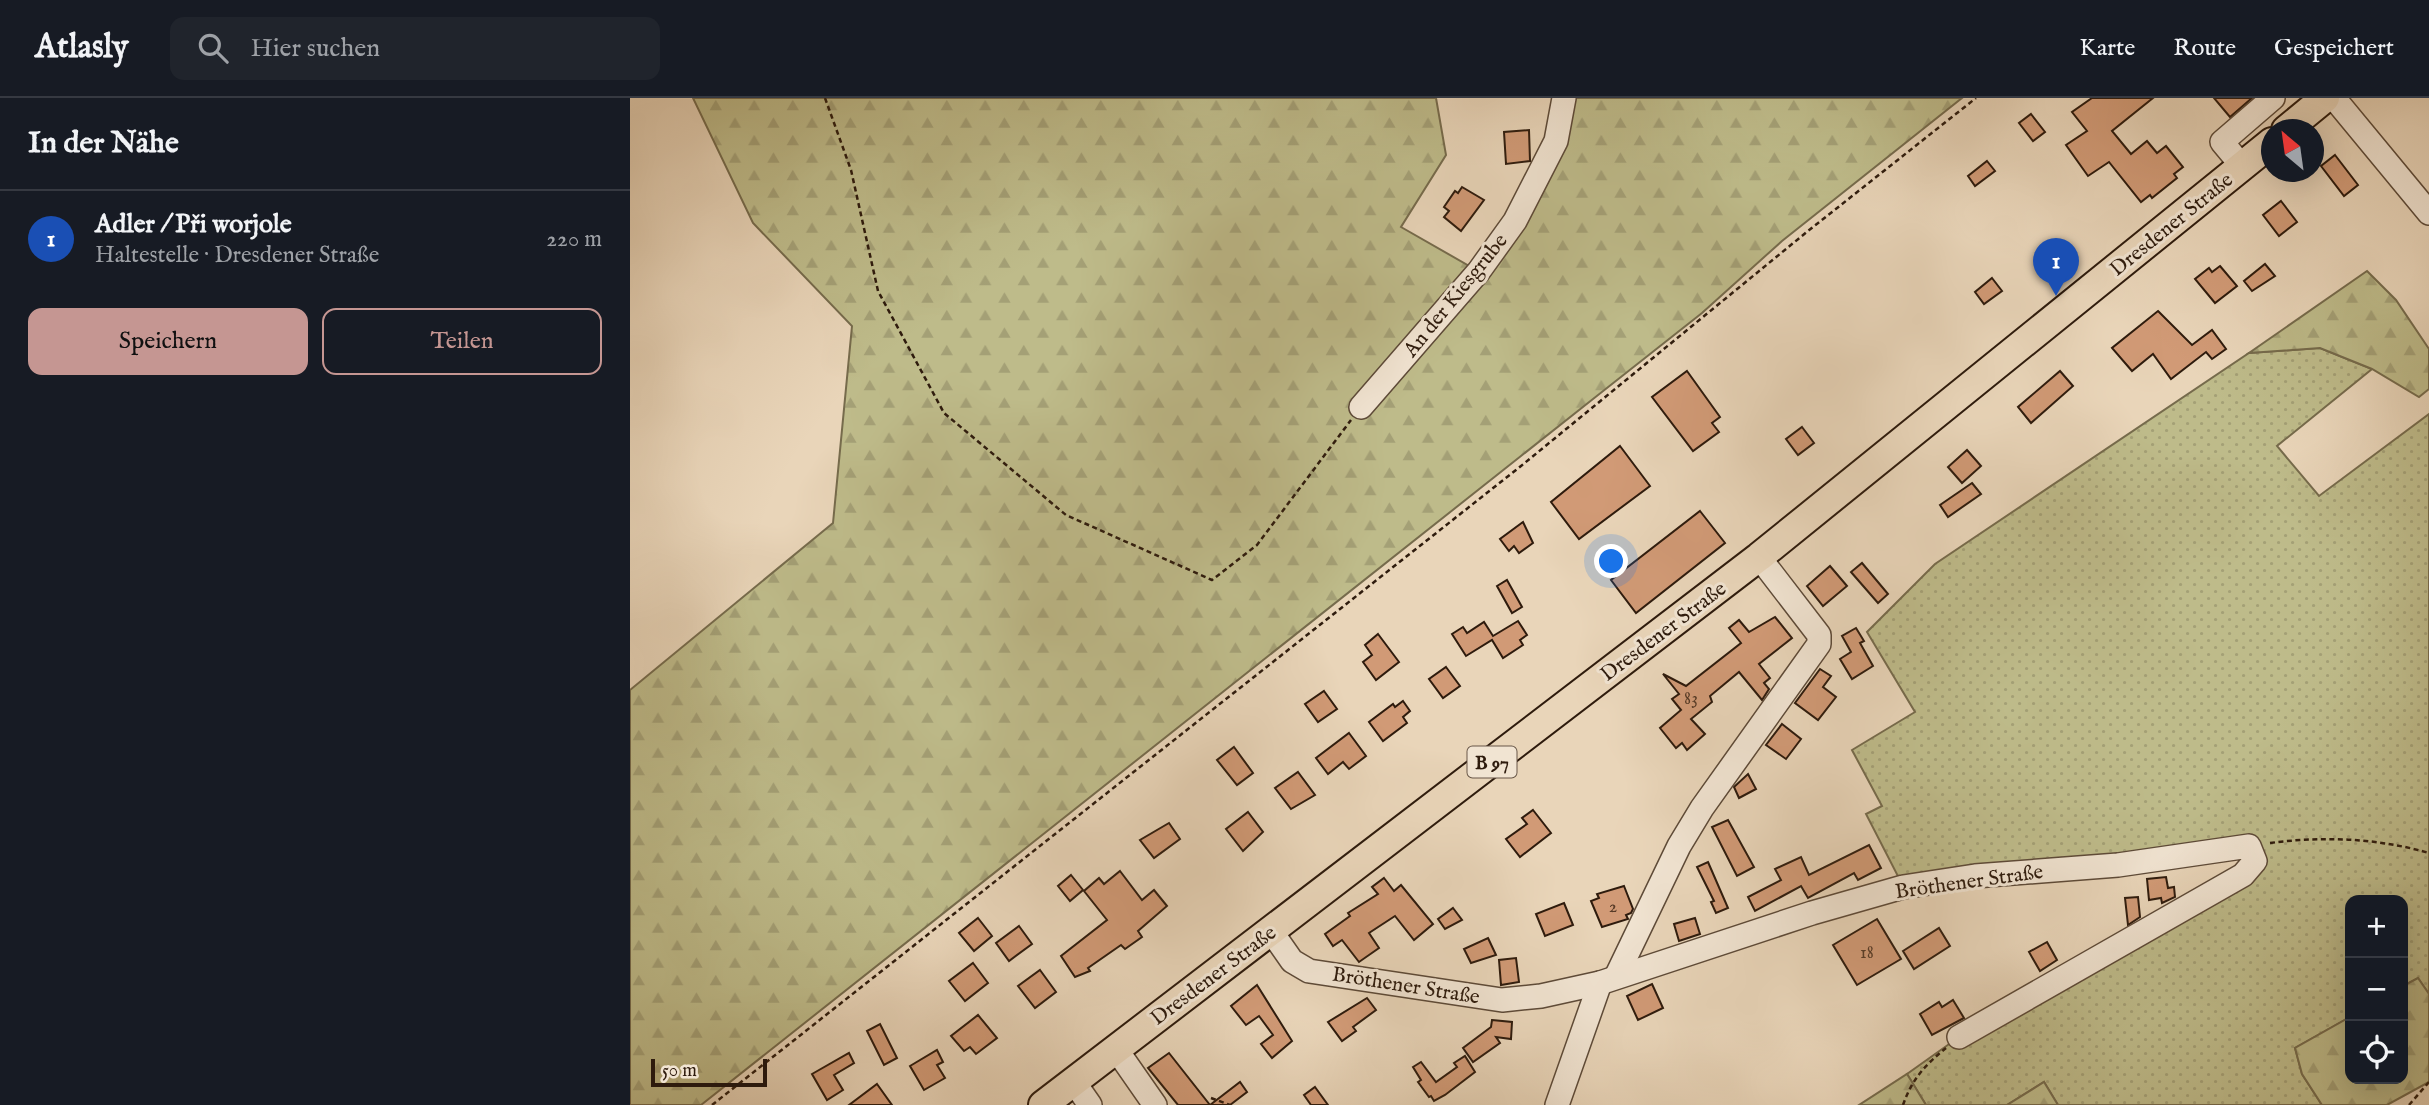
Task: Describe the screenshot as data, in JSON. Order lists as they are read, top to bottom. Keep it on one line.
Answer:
{"streets":{"main road":["Dresdener Straße","B 97"],"street":["An der Kiesgrube","Bröthener Straße"]},"crossings":[["Dresdener Straße","Bröthener Straße"]],"house_numbers":["83","2","18"],"scale_bar":"50 m","north":"top left","page":{"header":"Atlasly","search":"Hier suchen","nav":["Karte","Route","Gespeichert"],"heading":"In der Nähe","list":[{"mark":"1","name":"Adler / Při worjole","note":"Haltestelle · Dresdener Straße","value":"220 m"}],"pins":"1","buttons":["Speichern","Teilen"],"map_buttons":["+","−"],"scale":"50 m"}}
